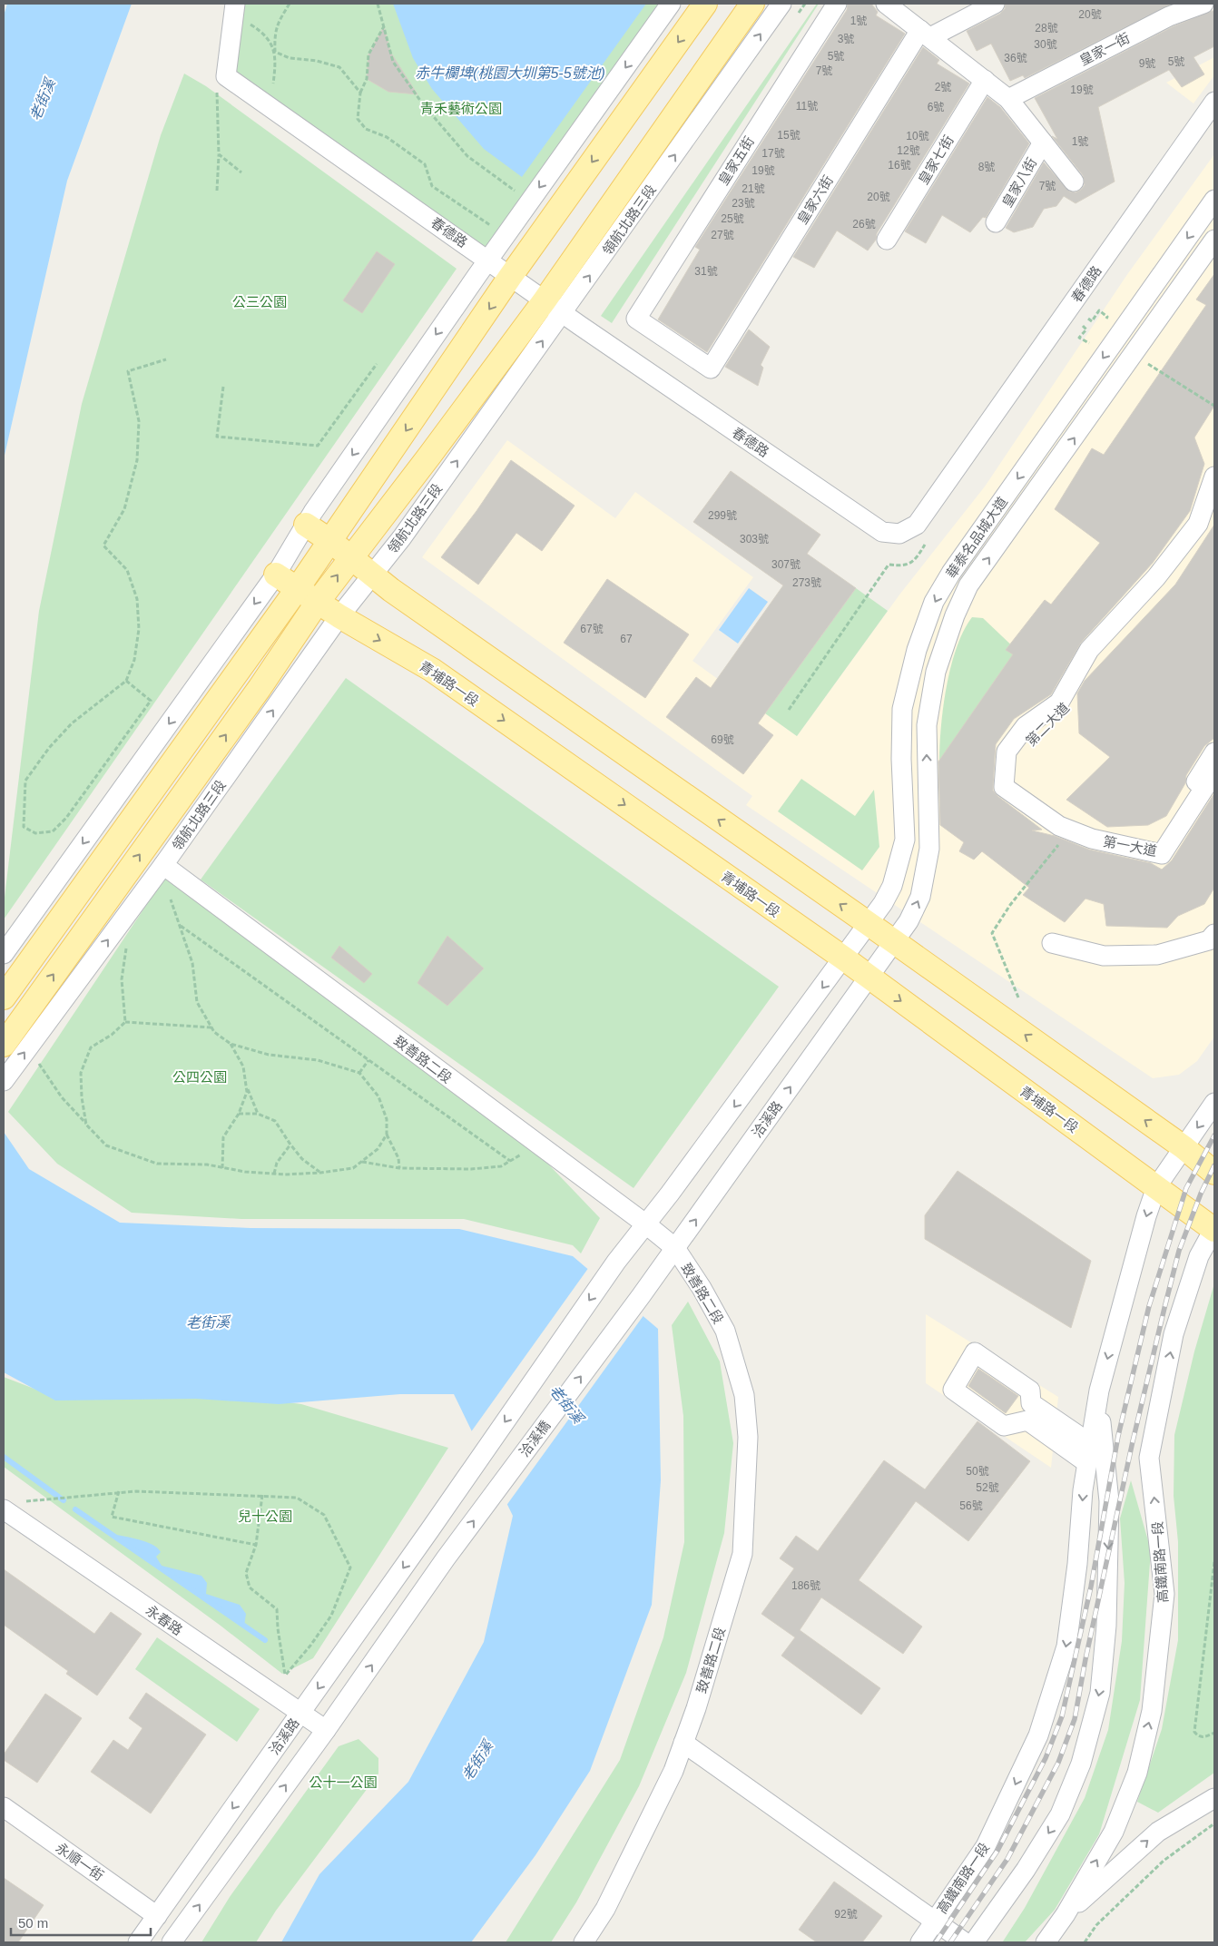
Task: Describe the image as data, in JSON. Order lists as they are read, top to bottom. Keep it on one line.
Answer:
{"streets":{"main road":["領航北路三段","青埔路一段"],"street":["皇家一街","皇家七街","皇家五街","皇家八街","皇家六街","春德路","華泰名品城大道","第二大道","第一大道","致善路二段","洽溪路","洽溪橋","高鐵南路一段","永春路","永順一街"]},"crossings":[["皇家五街","皇家六街"],["領航北路三段","春德路"],["領航北路三段","青埔路一段"],["領航北路三段","致善路二段"],["華泰名品城大道","洽溪路"],["青埔路一段","洽溪路"],["青埔路一段","高鐵南路一段"],["第二大道","第一大道"],["致善路二段","洽溪路"],["洽溪路","洽溪橋"],["洽溪路","永春路"],["洽溪路","永順一街"],["洽溪橋","永春路"]],"one_way":["洽溪橋"],"water":["赤牛欄埤(桃園大圳第5-5號池)","老街溪"],"parks":["青禾藝術公園","公三公園","公四公園","兒十公園","公十一公園"],"house_numbers":["20號","1號","28號","3號","30號","5號","36號","5號","9號","7號","2號","19號","11號","6號","15號","10號","1號","12號","17號","16號","8號","19號","7號","21號","20號","23號","25號","26號","27號","31號","299號","303號","307號","273號","67號","67","69號","50號","52號","56號","186號","92號"],"scale_bar":"50 m"}
